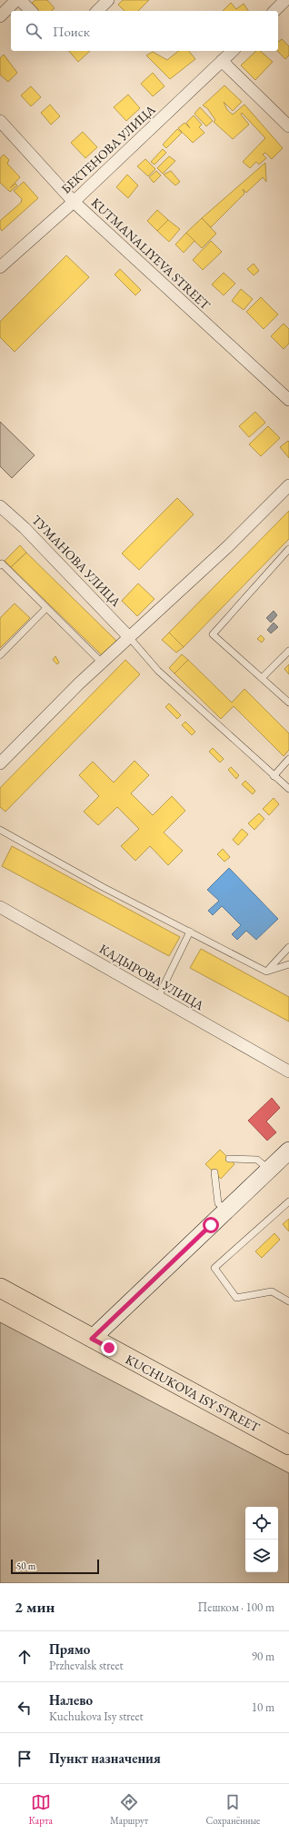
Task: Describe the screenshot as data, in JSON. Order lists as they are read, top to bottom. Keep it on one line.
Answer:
{"streets":{"main road":["KUCHUKOVA ISY STREET"],"street":["БЕКТЕНОВА УЛИЦА","KUTMANALIYEVA STREET","ТУМАНОВА УЛИЦА","КАДЫРОВА УЛИЦА"]},"crossings":[["БЕКТЕНОВА УЛИЦА","KUTMANALIYEVA STREET"]],"scale_bar":"50 m","page":{"search":"Поиск","scale":"50 m","heading":["2 мин","Пешком · 100 m"],"list":[["Прямо","Przhevalsk street","90 m"],["Налево","Kuchukova Isy street","10 m"],"Пункт назначения"],"nav":["Карта","Маршрут","Сохранённые"]}}
